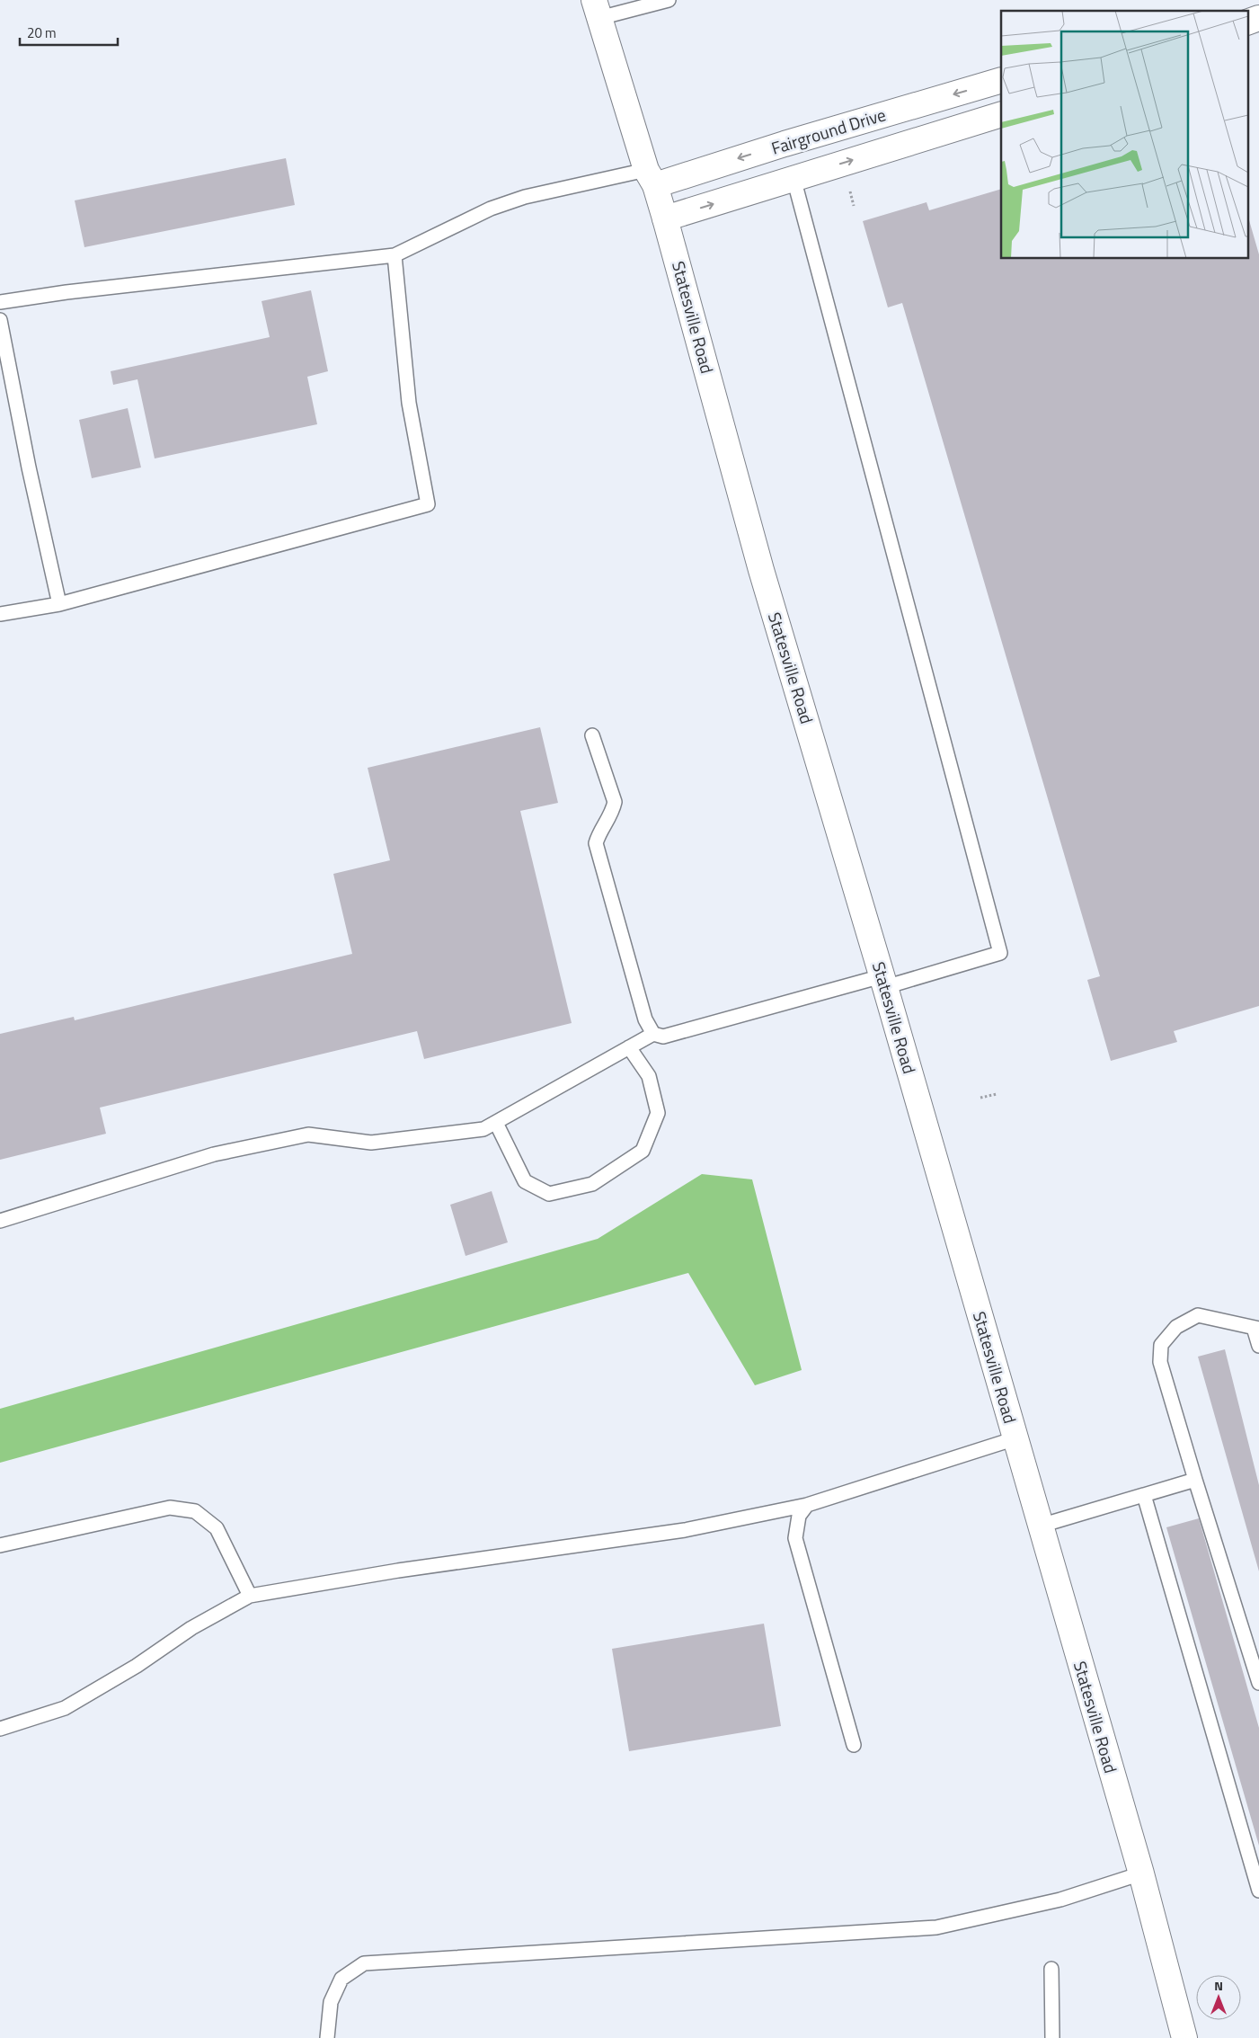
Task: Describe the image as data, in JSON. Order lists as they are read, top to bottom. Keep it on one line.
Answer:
{"streets":{"main road":["Fairground Drive","Statesville Road"]},"crossings":[["Fairground Drive","Statesville Road"]],"scale_bar":"20 m","north":"top"}
